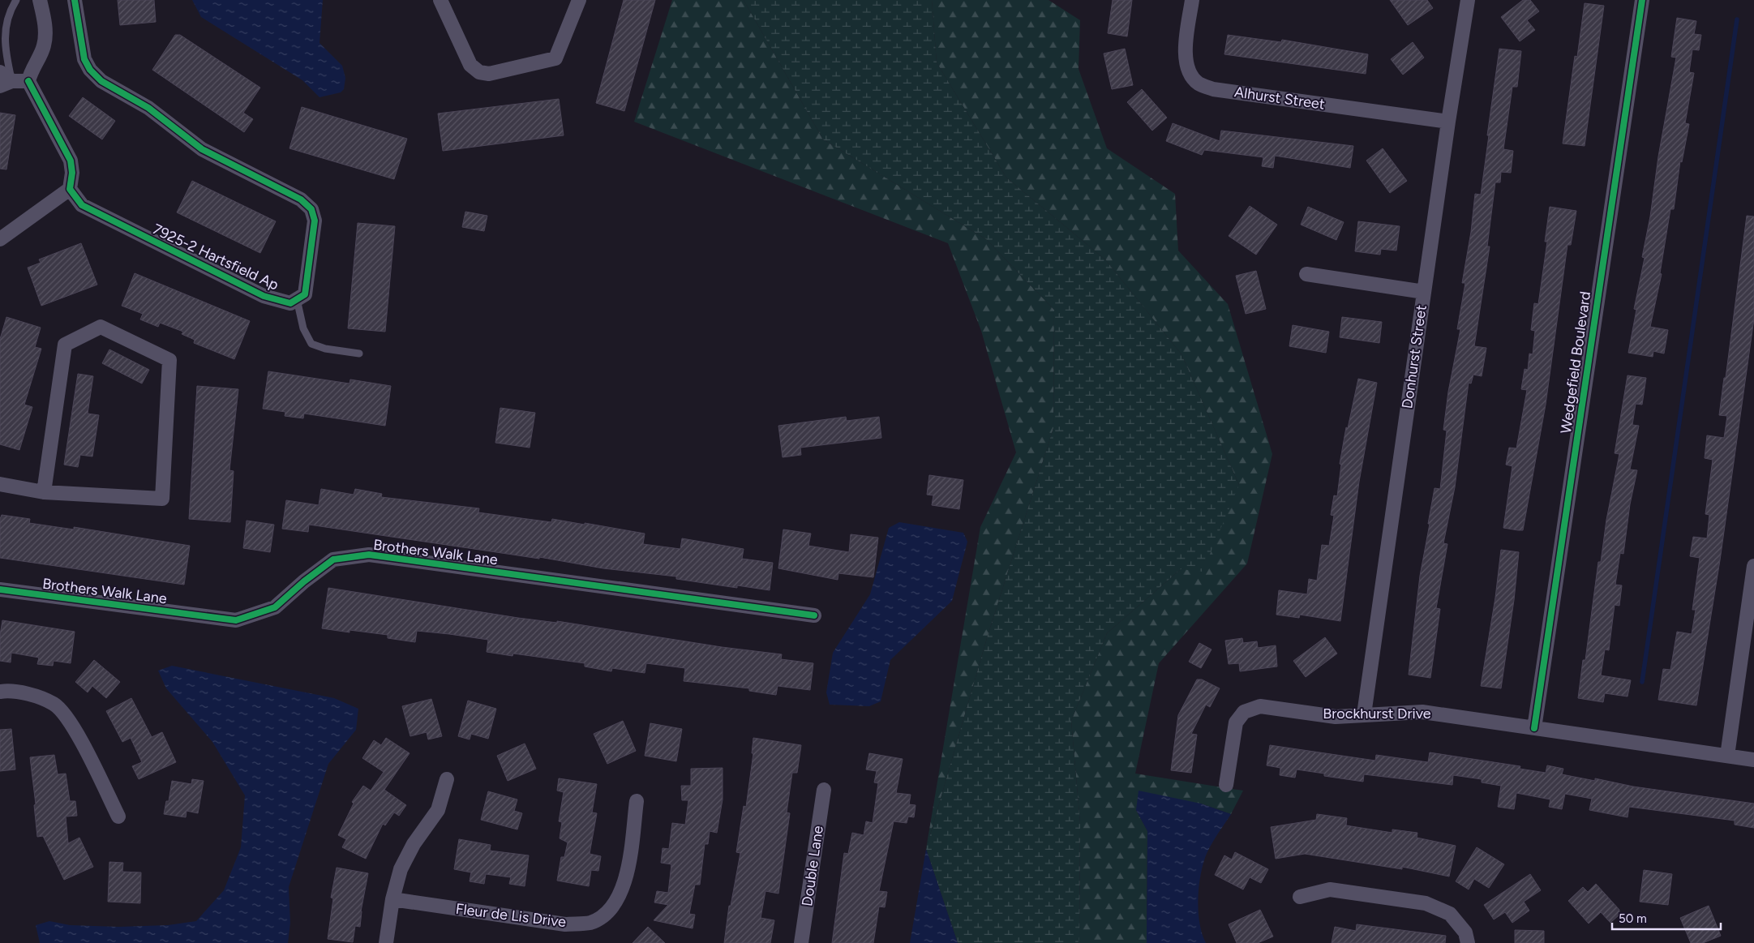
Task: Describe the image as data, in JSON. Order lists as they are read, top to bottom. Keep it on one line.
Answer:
{"streets":{"street":["Alhurst Street","7925-2 Hartsfield Ap","Donhurst Street","Wedgefield Boulevard","Brothers Walk Lane","Brockhurst Drive","Double Lane","Fleur de Lis Drive"]},"crossings":[["Alhurst Street","Donhurst Street"],["Donhurst Street","Brockhurst Drive"],["Wedgefield Boulevard","Brockhurst Drive"]],"scale_bar":"50 m"}
